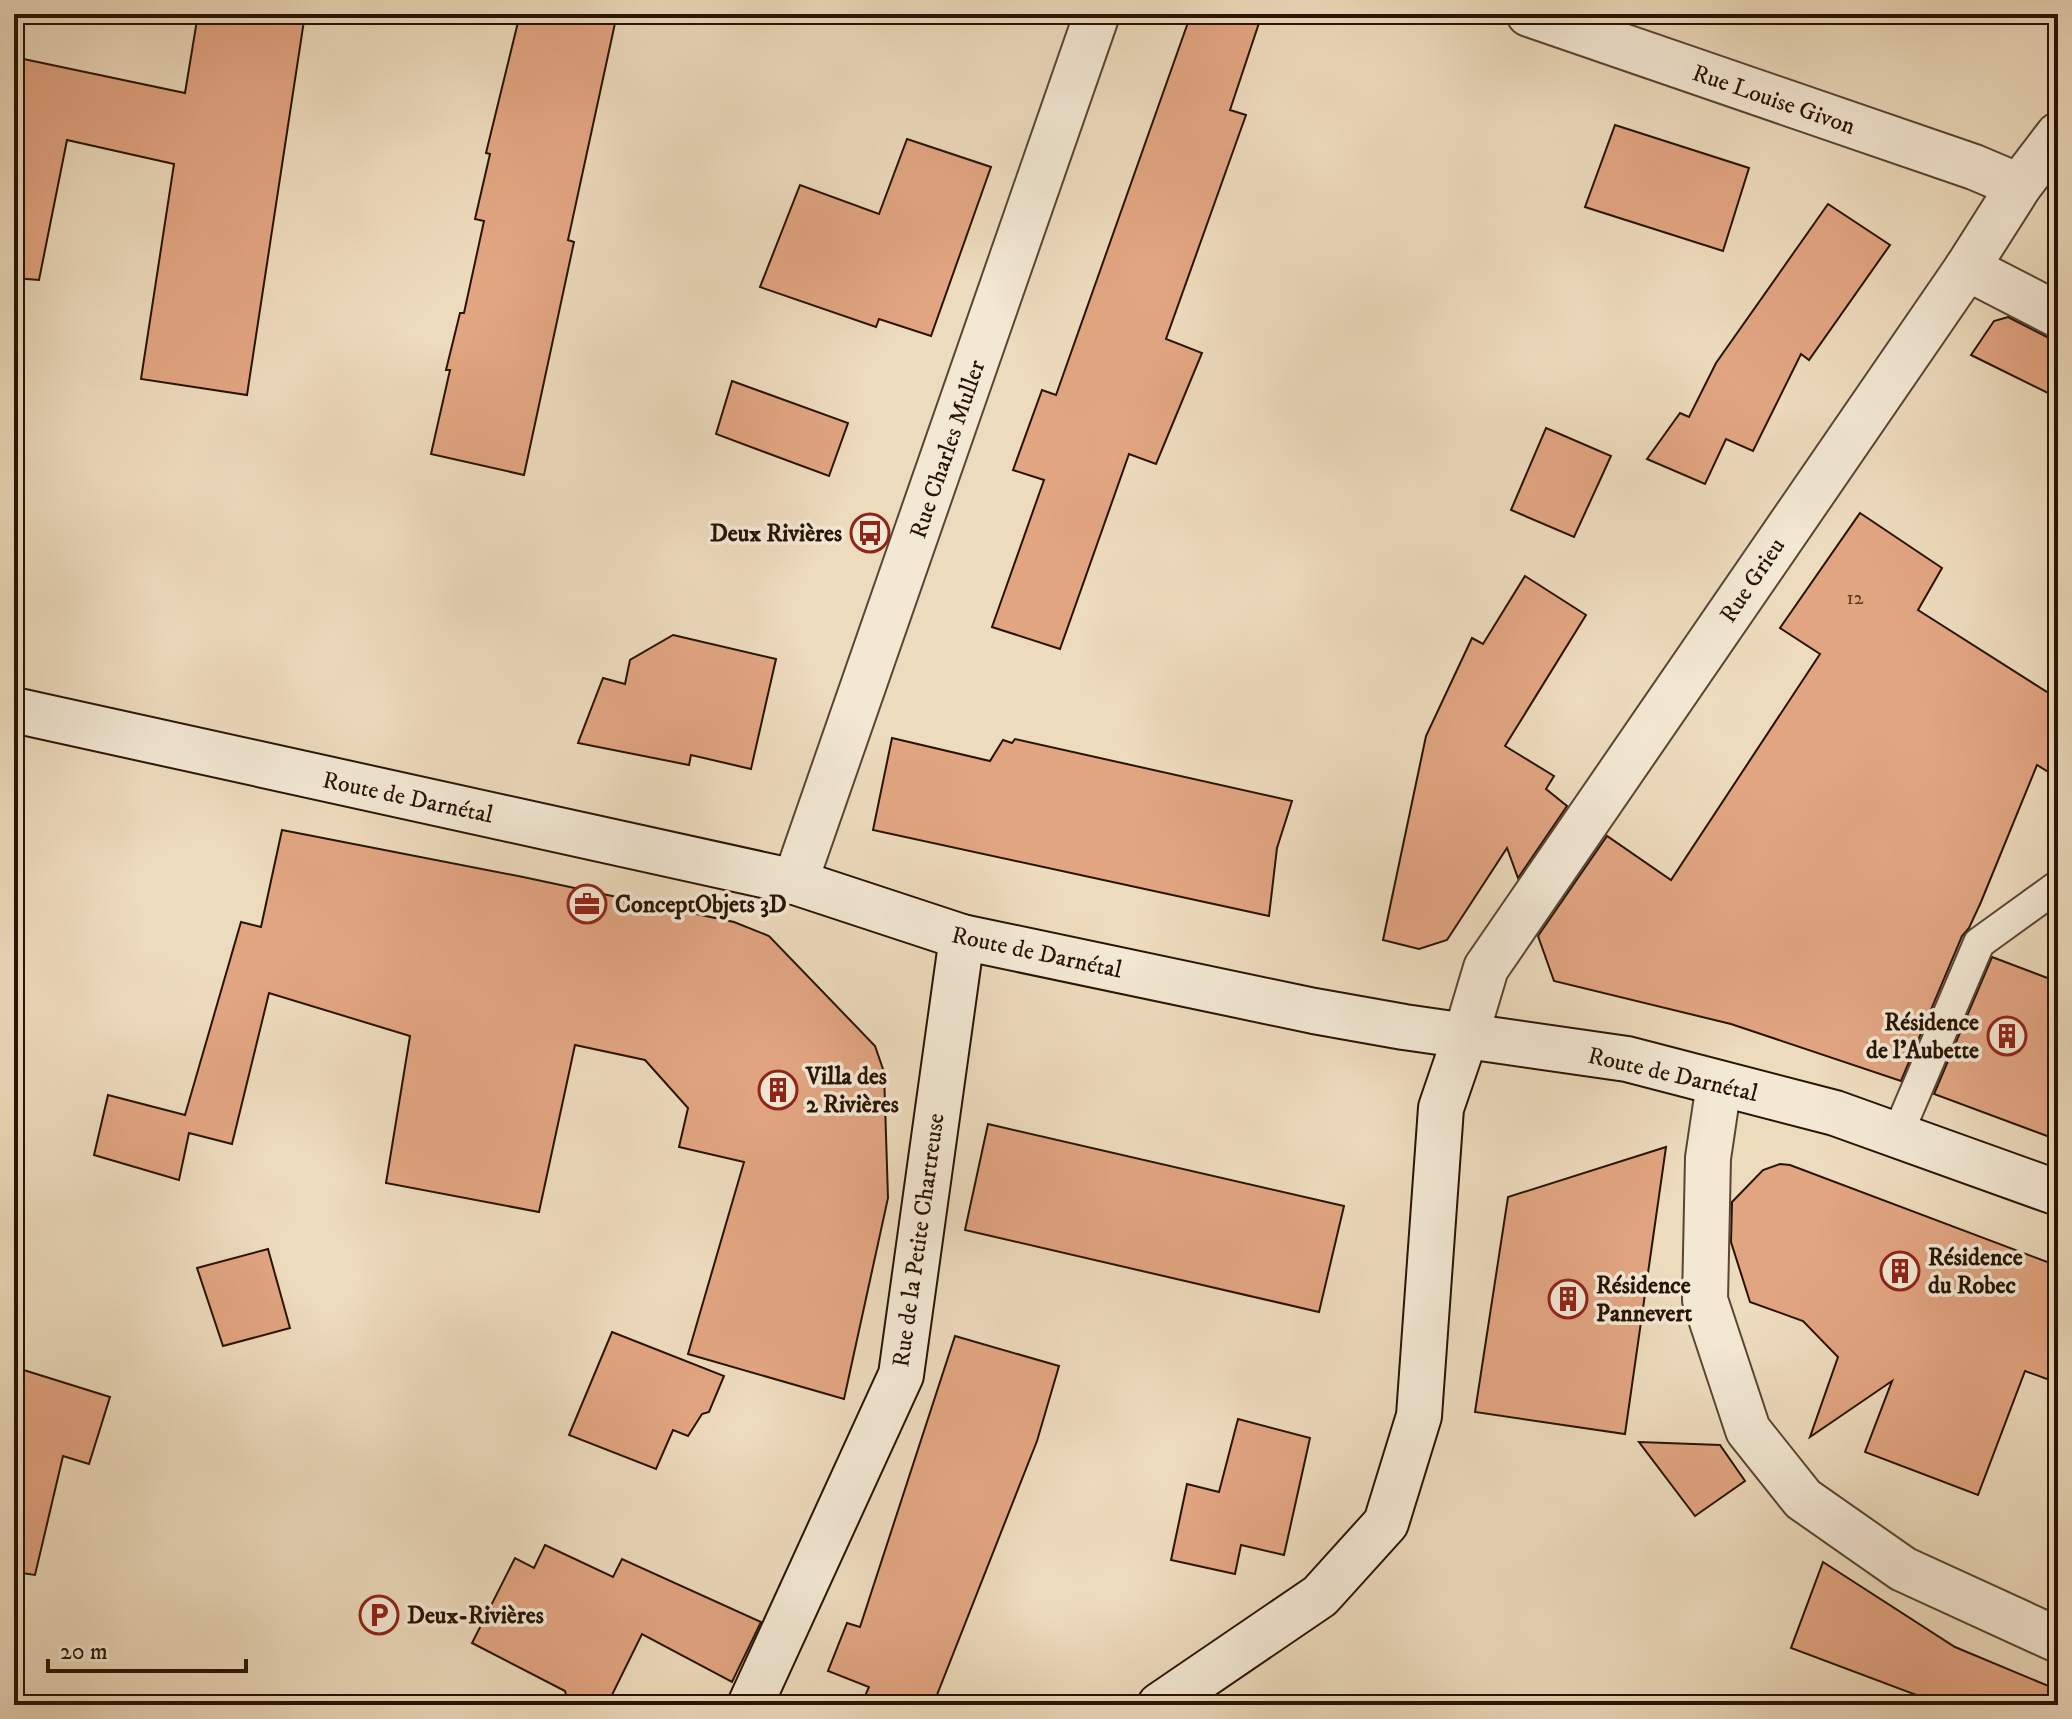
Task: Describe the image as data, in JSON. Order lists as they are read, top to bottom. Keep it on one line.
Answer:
{"streets":{"street":["Rue Louise Givon","Rue Charles Muller","Rue Grieu","Route de Darnétal","Rue de la Petite Chartreuse"]},"crossings":[["Rue Louise Givon","Rue Grieu"],["Rue Charles Muller","Route de Darnétal"],["Rue Grieu","Route de Darnétal"],["Route de Darnétal","Rue de la Petite Chartreuse"]],"places":{"bus stop":["Deux Rivières"],"office":["ConceptObjets 3D"],"building":["Résidence de l'Aubette","Villa des 2 Rivières","Résidence du Robec","Résidence Pannevert"],"parking":["Deux-Rivières"]},"house_numbers":["12"],"scale_bar":"20 m"}
